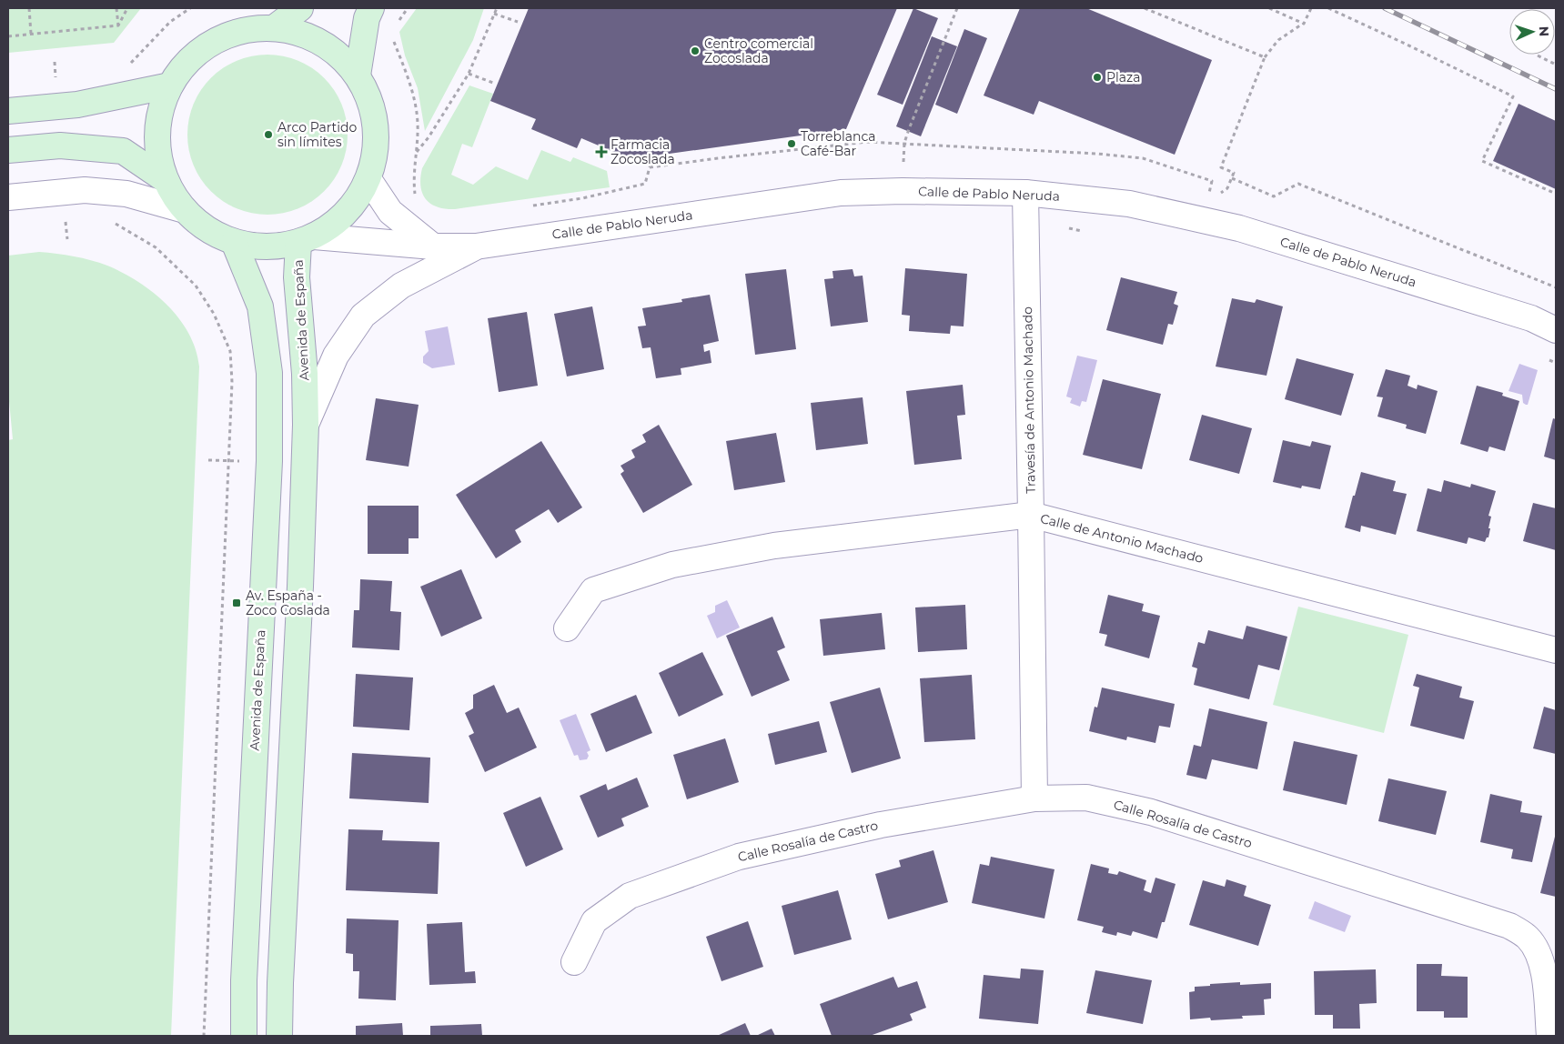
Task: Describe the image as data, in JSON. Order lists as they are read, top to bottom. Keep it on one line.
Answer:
{"streets":{"street":["Calle de Pablo Neruda","Avenida de España","Travesía de Antonio Machado","Calle de Antonio Machado","Calle Rosalía de Castro"]},"crossings":[["Calle de Pablo Neruda","Avenida de España"],["Calle de Pablo Neruda","Travesía de Antonio Machado"],["Travesía de Antonio Machado","Calle de Antonio Machado"],["Travesía de Antonio Machado","Calle Rosalía de Castro"]],"places":{"other":["Centro comercial Zocoslada","Plaza","Arco Partido sin límites","Torreblanca Café-Bar"],"health":["Farmacia Zocoslada"],"transit":["Av. España - Zoco Coslada"]},"north":"right"}
